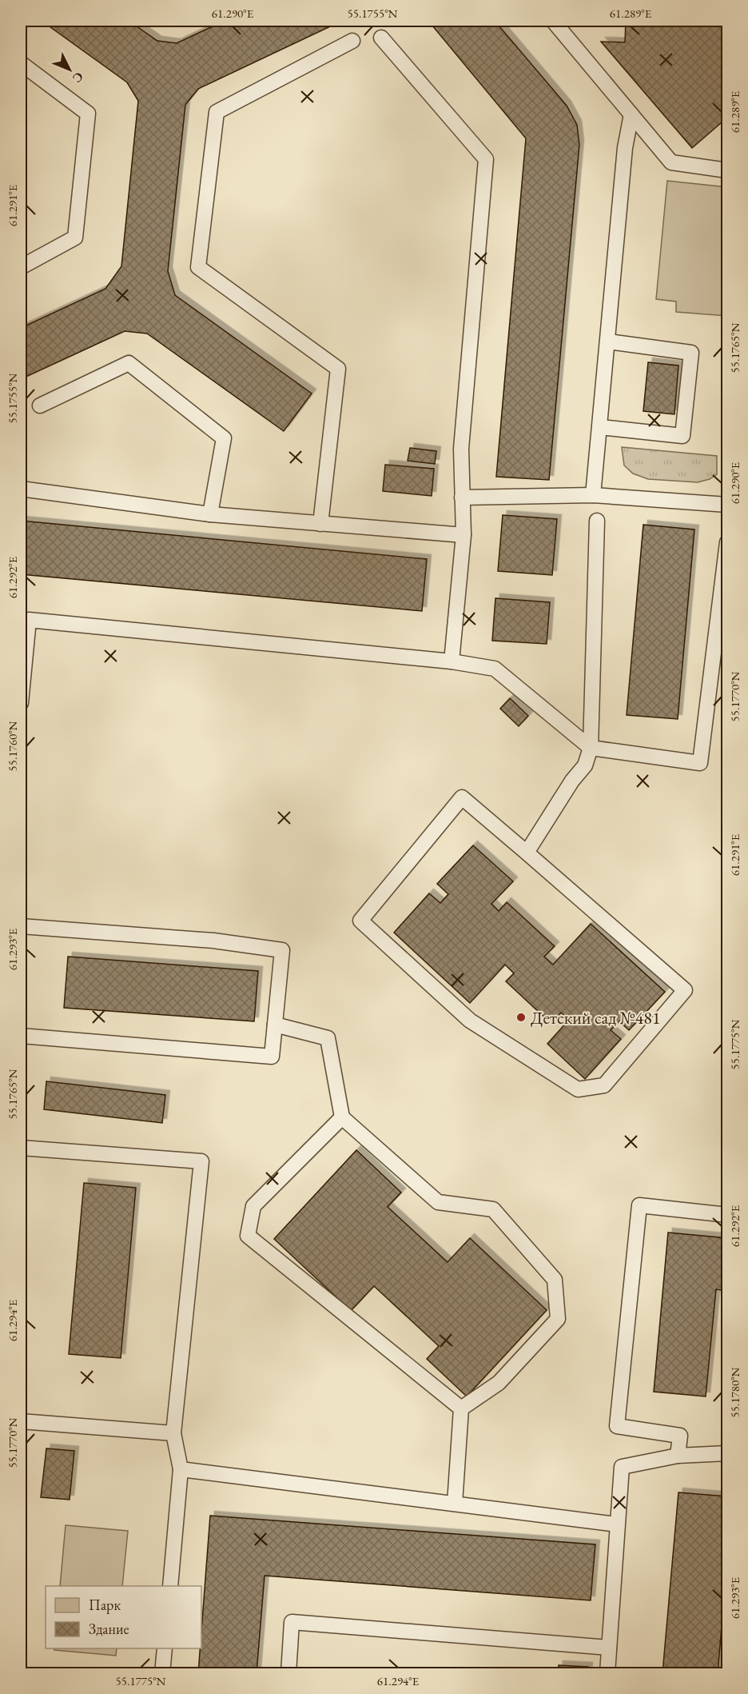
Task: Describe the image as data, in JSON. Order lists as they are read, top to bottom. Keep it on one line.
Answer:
{"places":["Детский сад №481"],"legend":["Парк","Здание"],"north":"bottom right","coordinates":["61.290°E","55.1755°N","61.289°E","61.291°E","55.1765°N","61.292°E","55.1770°N","55.1760°N","61.293°E","55.1775°N","61.294°E","55.1780°N"]}
